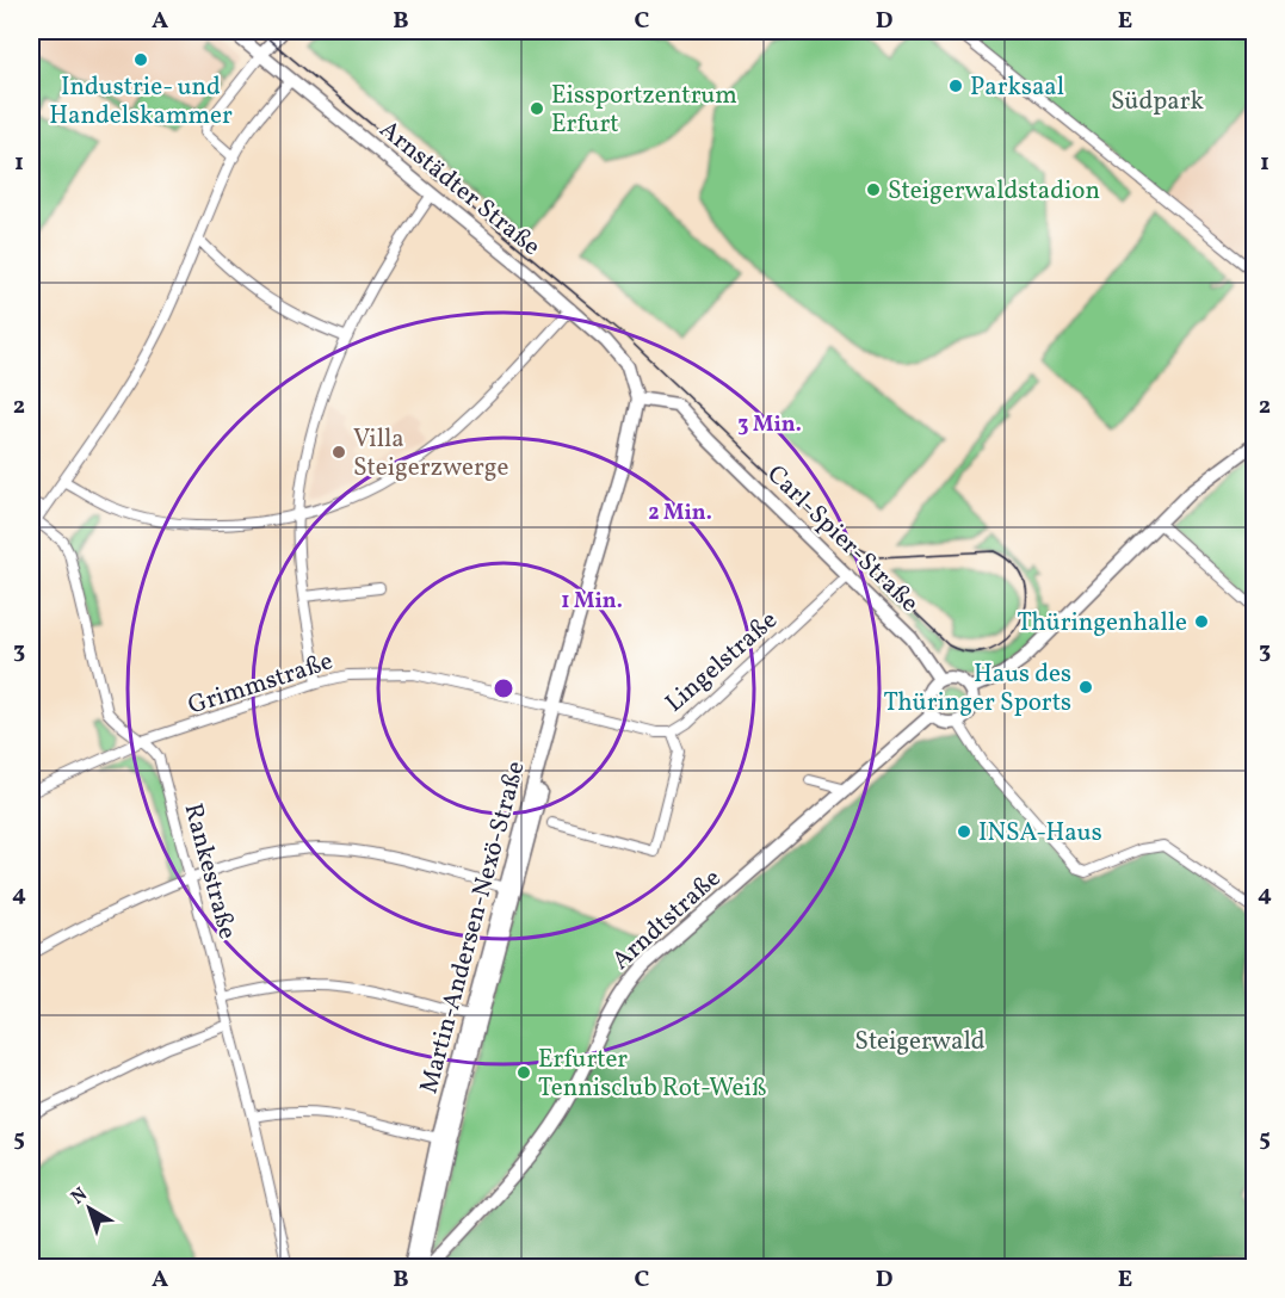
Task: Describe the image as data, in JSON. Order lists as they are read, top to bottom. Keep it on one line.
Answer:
{"streets":{"main road":["Arnstädter Straße","Carl-Spier-Straße","Arndtstraße","Martin-Andersen-Nexö-Straße"],"street":["Lingelstraße","Grimmstraße","Rankestraße"]},"crossings":[["Arnstädter Straße","Carl-Spier-Straße"],["Arnstädter Straße","Martin-Andersen-Nexö-Straße"],["Carl-Spier-Straße","Lingelstraße"],["Carl-Spier-Straße","Arndtstraße"],["Carl-Spier-Straße","Martin-Andersen-Nexö-Straße"],["Lingelstraße","Grimmstraße"],["Lingelstraße","Martin-Andersen-Nexö-Straße"],["Grimmstraße","Rankestraße"],["Grimmstraße","Martin-Andersen-Nexö-Straße"]],"parks":["Südpark","Steigerwald"],"places":["Industrie- und Handelskammer","Parksaal","Eissportzentrum Erfurt","Steigerwaldstadion","Villa Steigerzwerge","Thüringenhalle","Haus des Thüringer Sports","INSA-Haus","Erfurter Tennisclub Rot-Weiß"],"north":"top left","grid":{"columns":["A","B","C","D","E"],"rows":["1","2","3","4","5"]},"rings":["3 Min.","2 Min.","1 Min."]}
